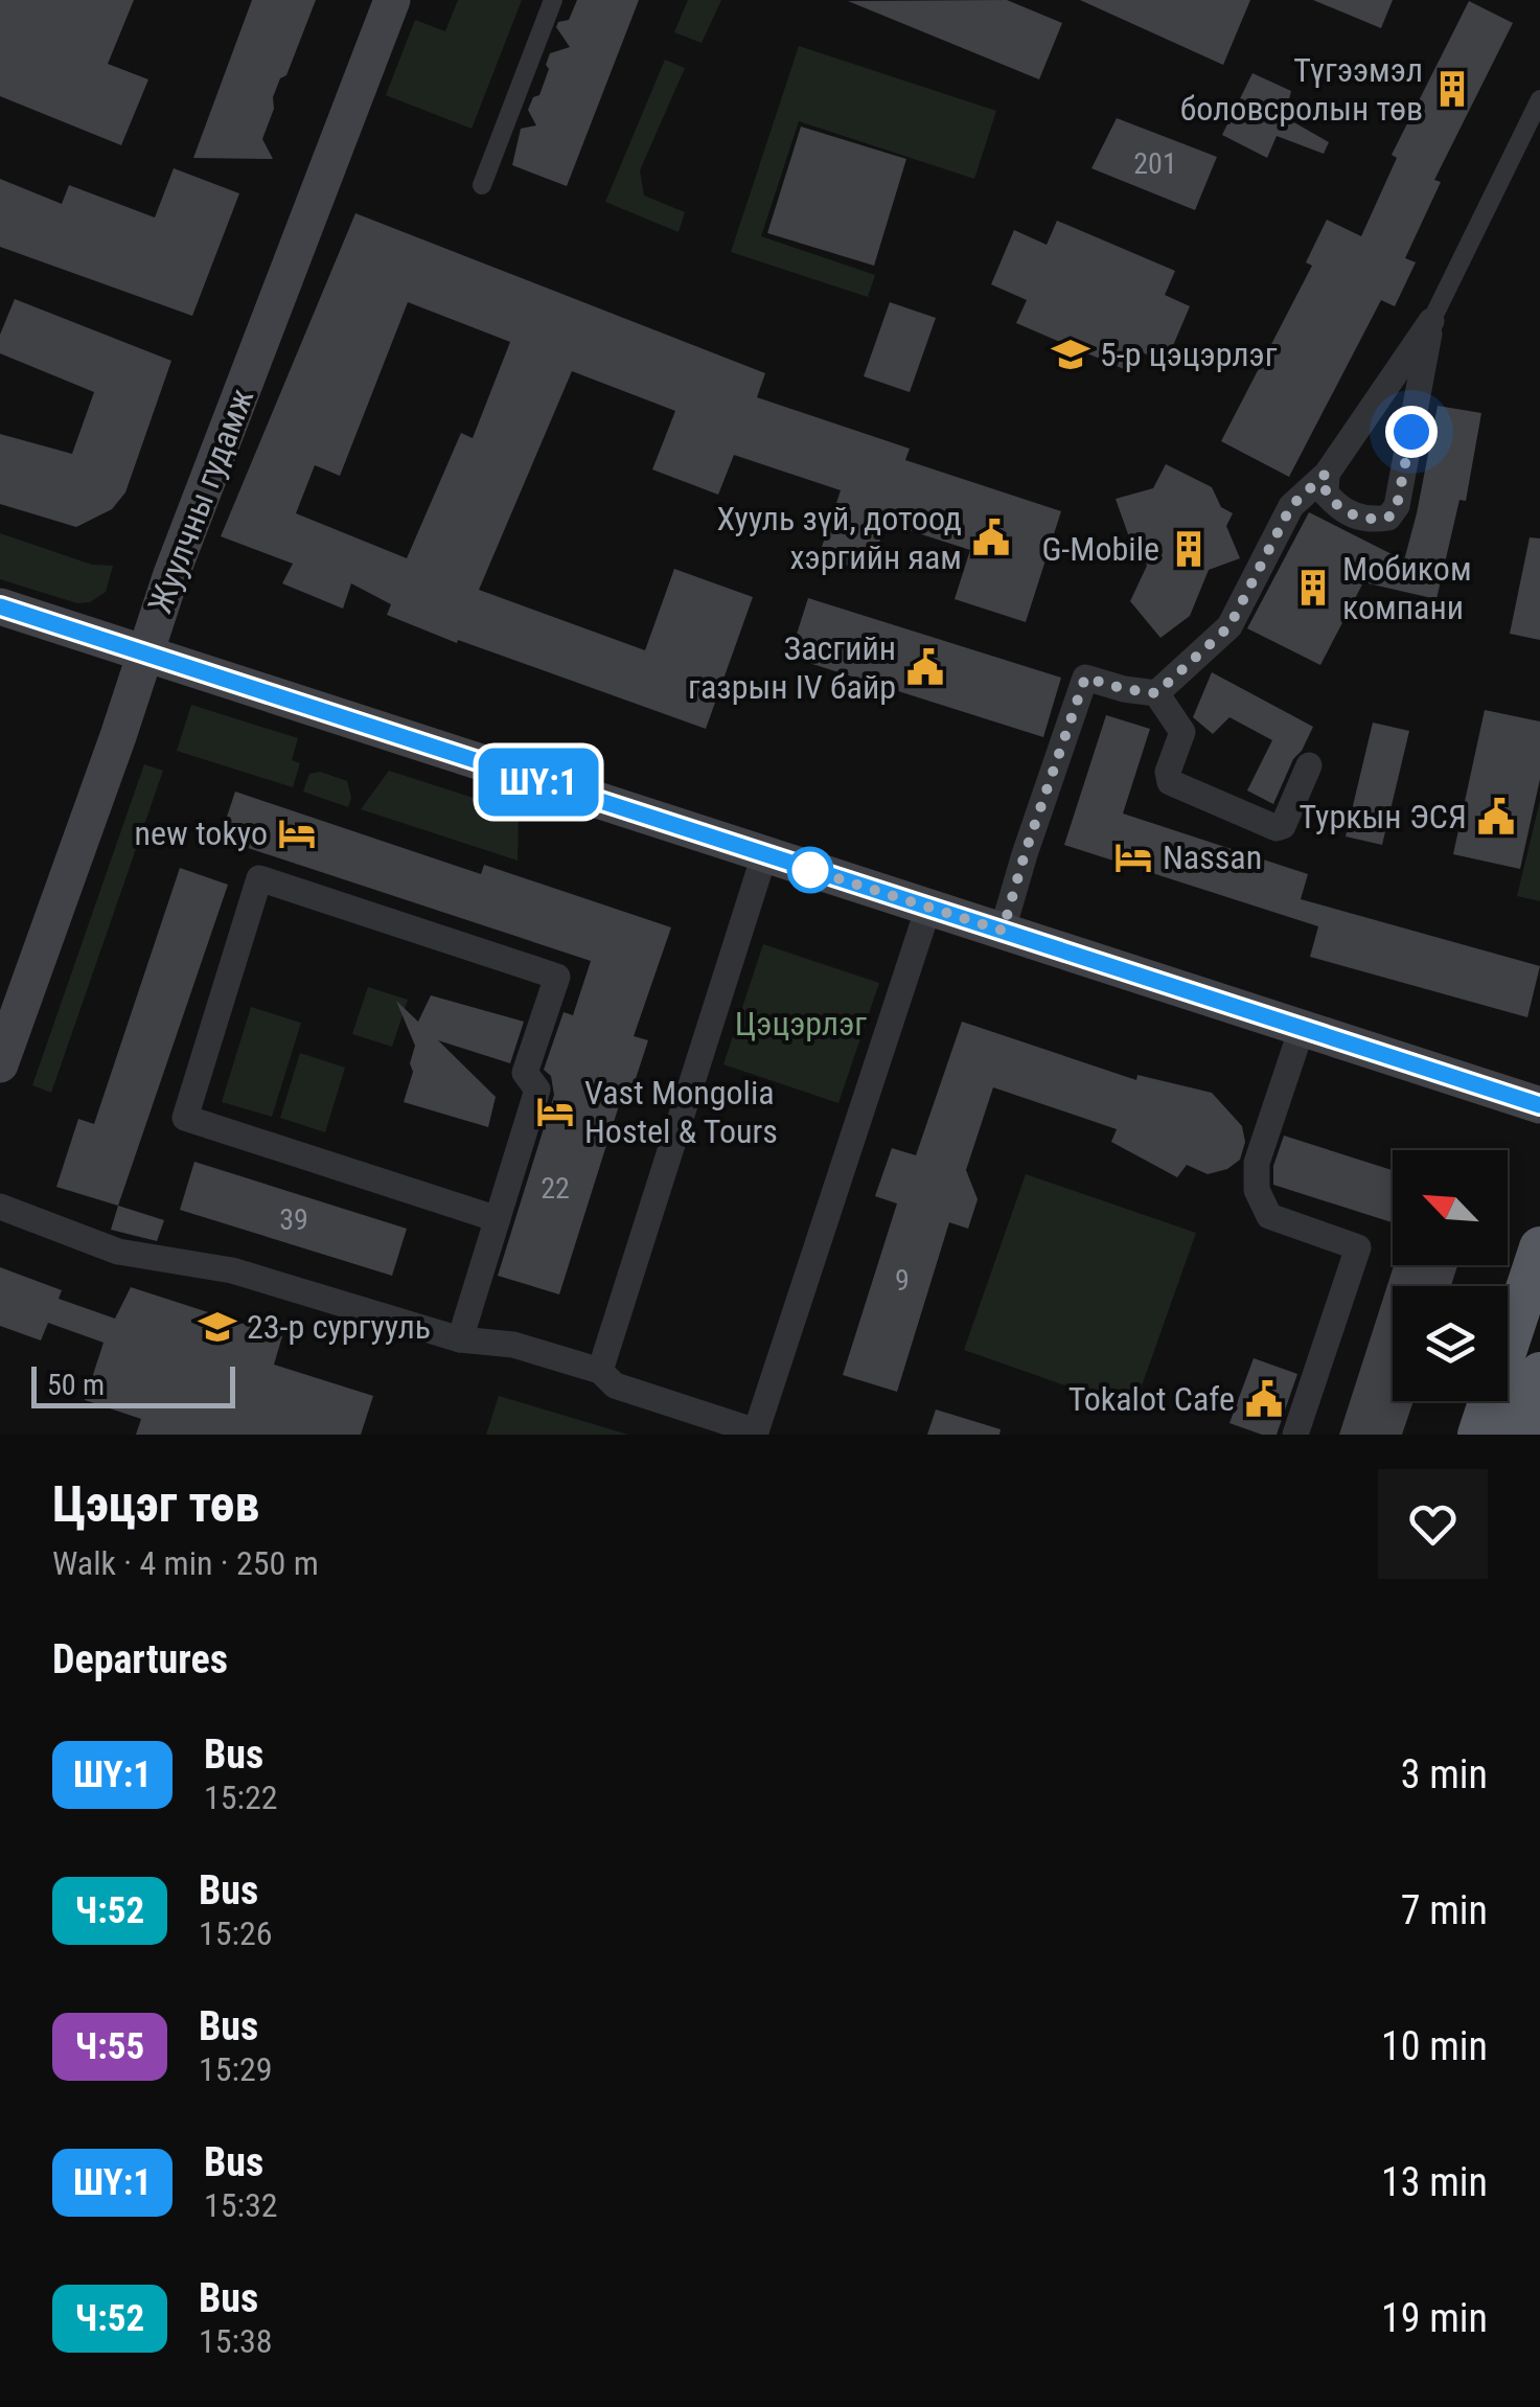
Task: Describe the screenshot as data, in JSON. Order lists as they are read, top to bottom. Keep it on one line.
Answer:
{"streets":{"main road":["Жуулчны гудамж"]},"parks":["Цэцэрлэг"],"places":{"building":["Түгээмэл боловсролын төв","G-Mobile","Мобиком компани"],"school or university":["5-р цэцэрлэг","23-р сургууль"],"public building":["Хууль зүй, дотоод хэргийн яам","Засгийн газрын IV байр","Туркын ЭСЯ","Tokalot Cafe"],"hotel":["new tokyo","Nassan","Vast Mongolia Hostel & Tours"]},"lines":["bus line ШҮ:1"],"house_numbers":["201","22","39","9"],"scale_bar":"50 m","north":"top left","page":{"on_map":"ШҮ:1","scale":"50 m","heading":[["Цэцэг төв","Walk · 4 min · 250 m"],"Departures"],"list":[{"mark":"ШҮ:1","name":"Bus","note":"15:22","value":"3 min"},{"mark":"Ч:52","name":"Bus","note":"15:26","value":"7 min"},{"mark":"Ч:55","name":"Bus","note":"15:29","value":"10 min"},{"mark":"ШҮ:1","name":"Bus","note":"15:32","value":"13 min"},{"mark":"Ч:52","name":"Bus","note":"15:38","value":"19 min"}]}}
